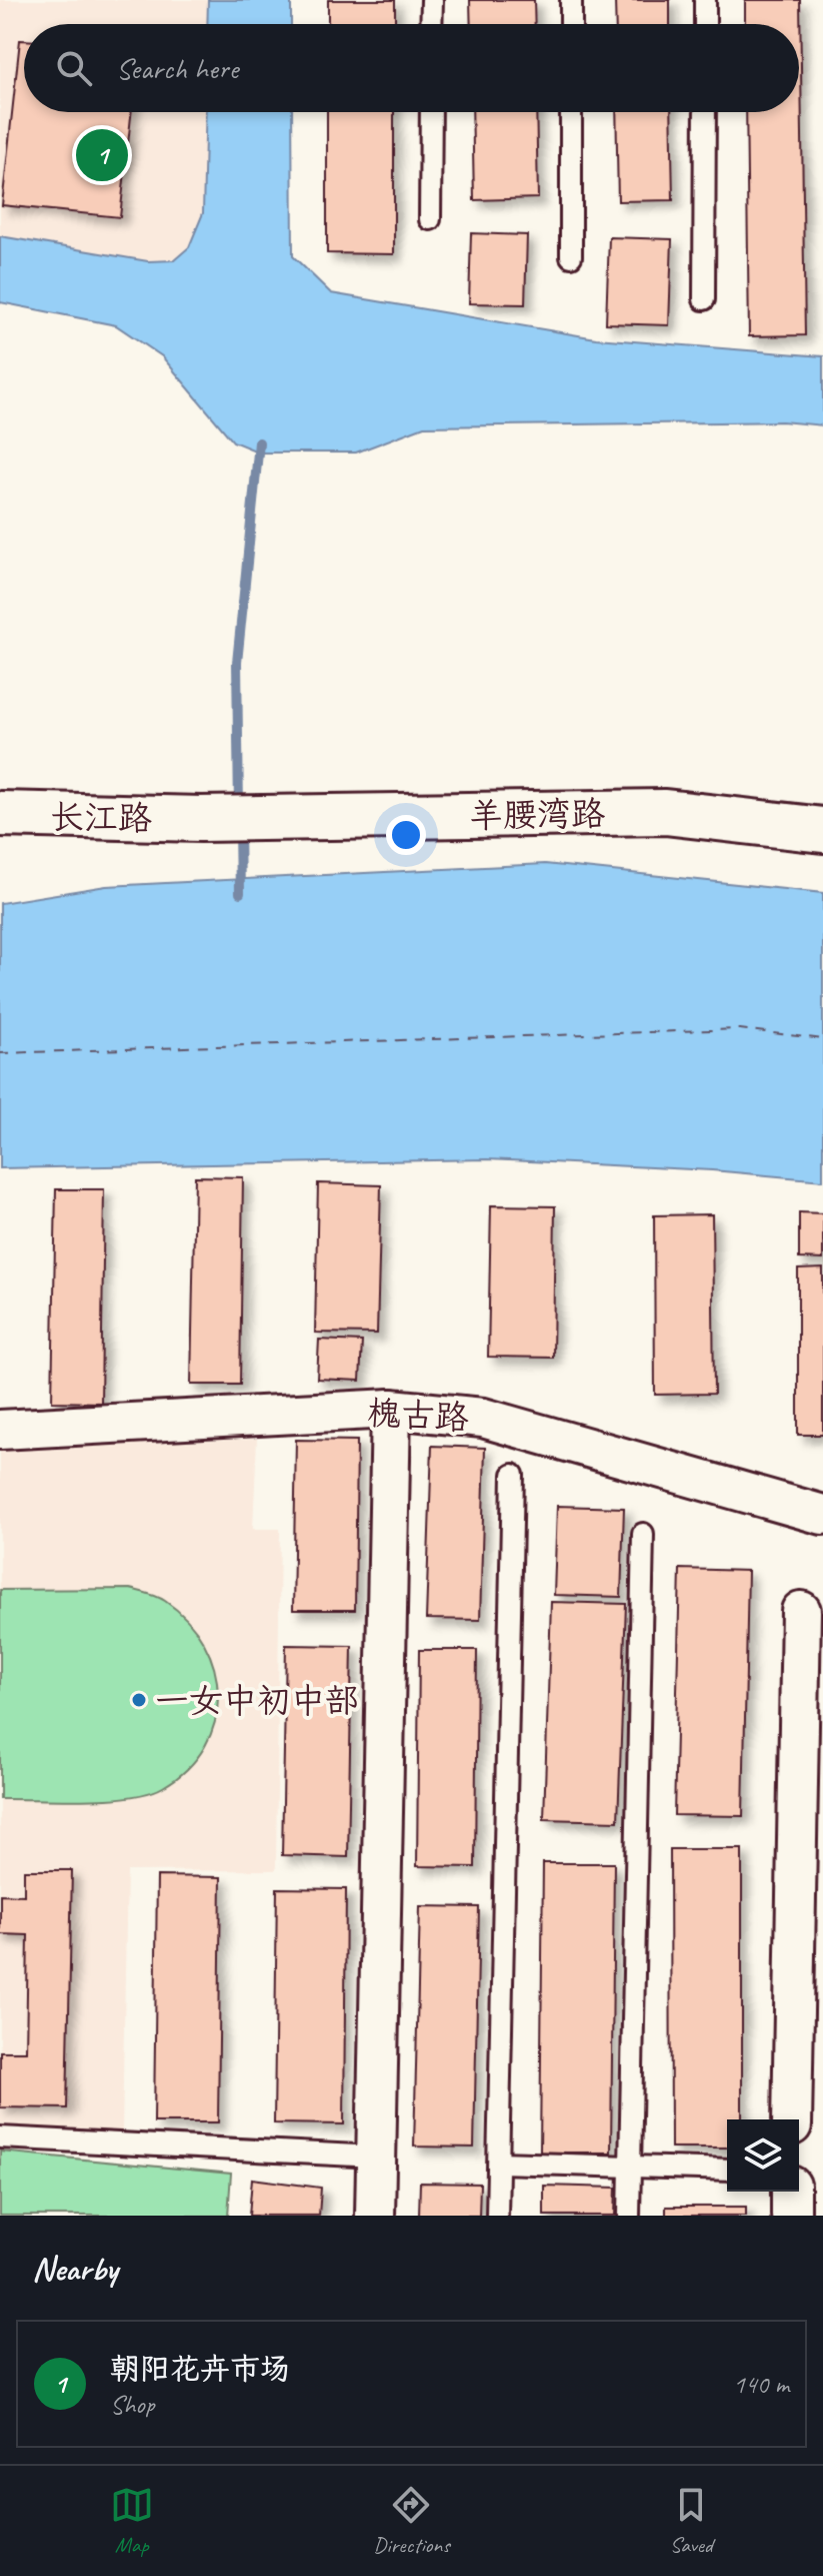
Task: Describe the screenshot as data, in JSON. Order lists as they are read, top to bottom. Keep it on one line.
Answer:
{"streets":{"street":["羊腰湾路","长江路","槐古路"]},"crossings":[["羊腰湾路","长江路"]],"places":["一女中初中部"],"page":{"search":"Search here","pins":"1","heading":"Nearby","list":[{"mark":"1","name":"朝阳花卉市场","note":"Shop","value":"140 m"}],"nav":["Map","Directions","Saved"]}}
